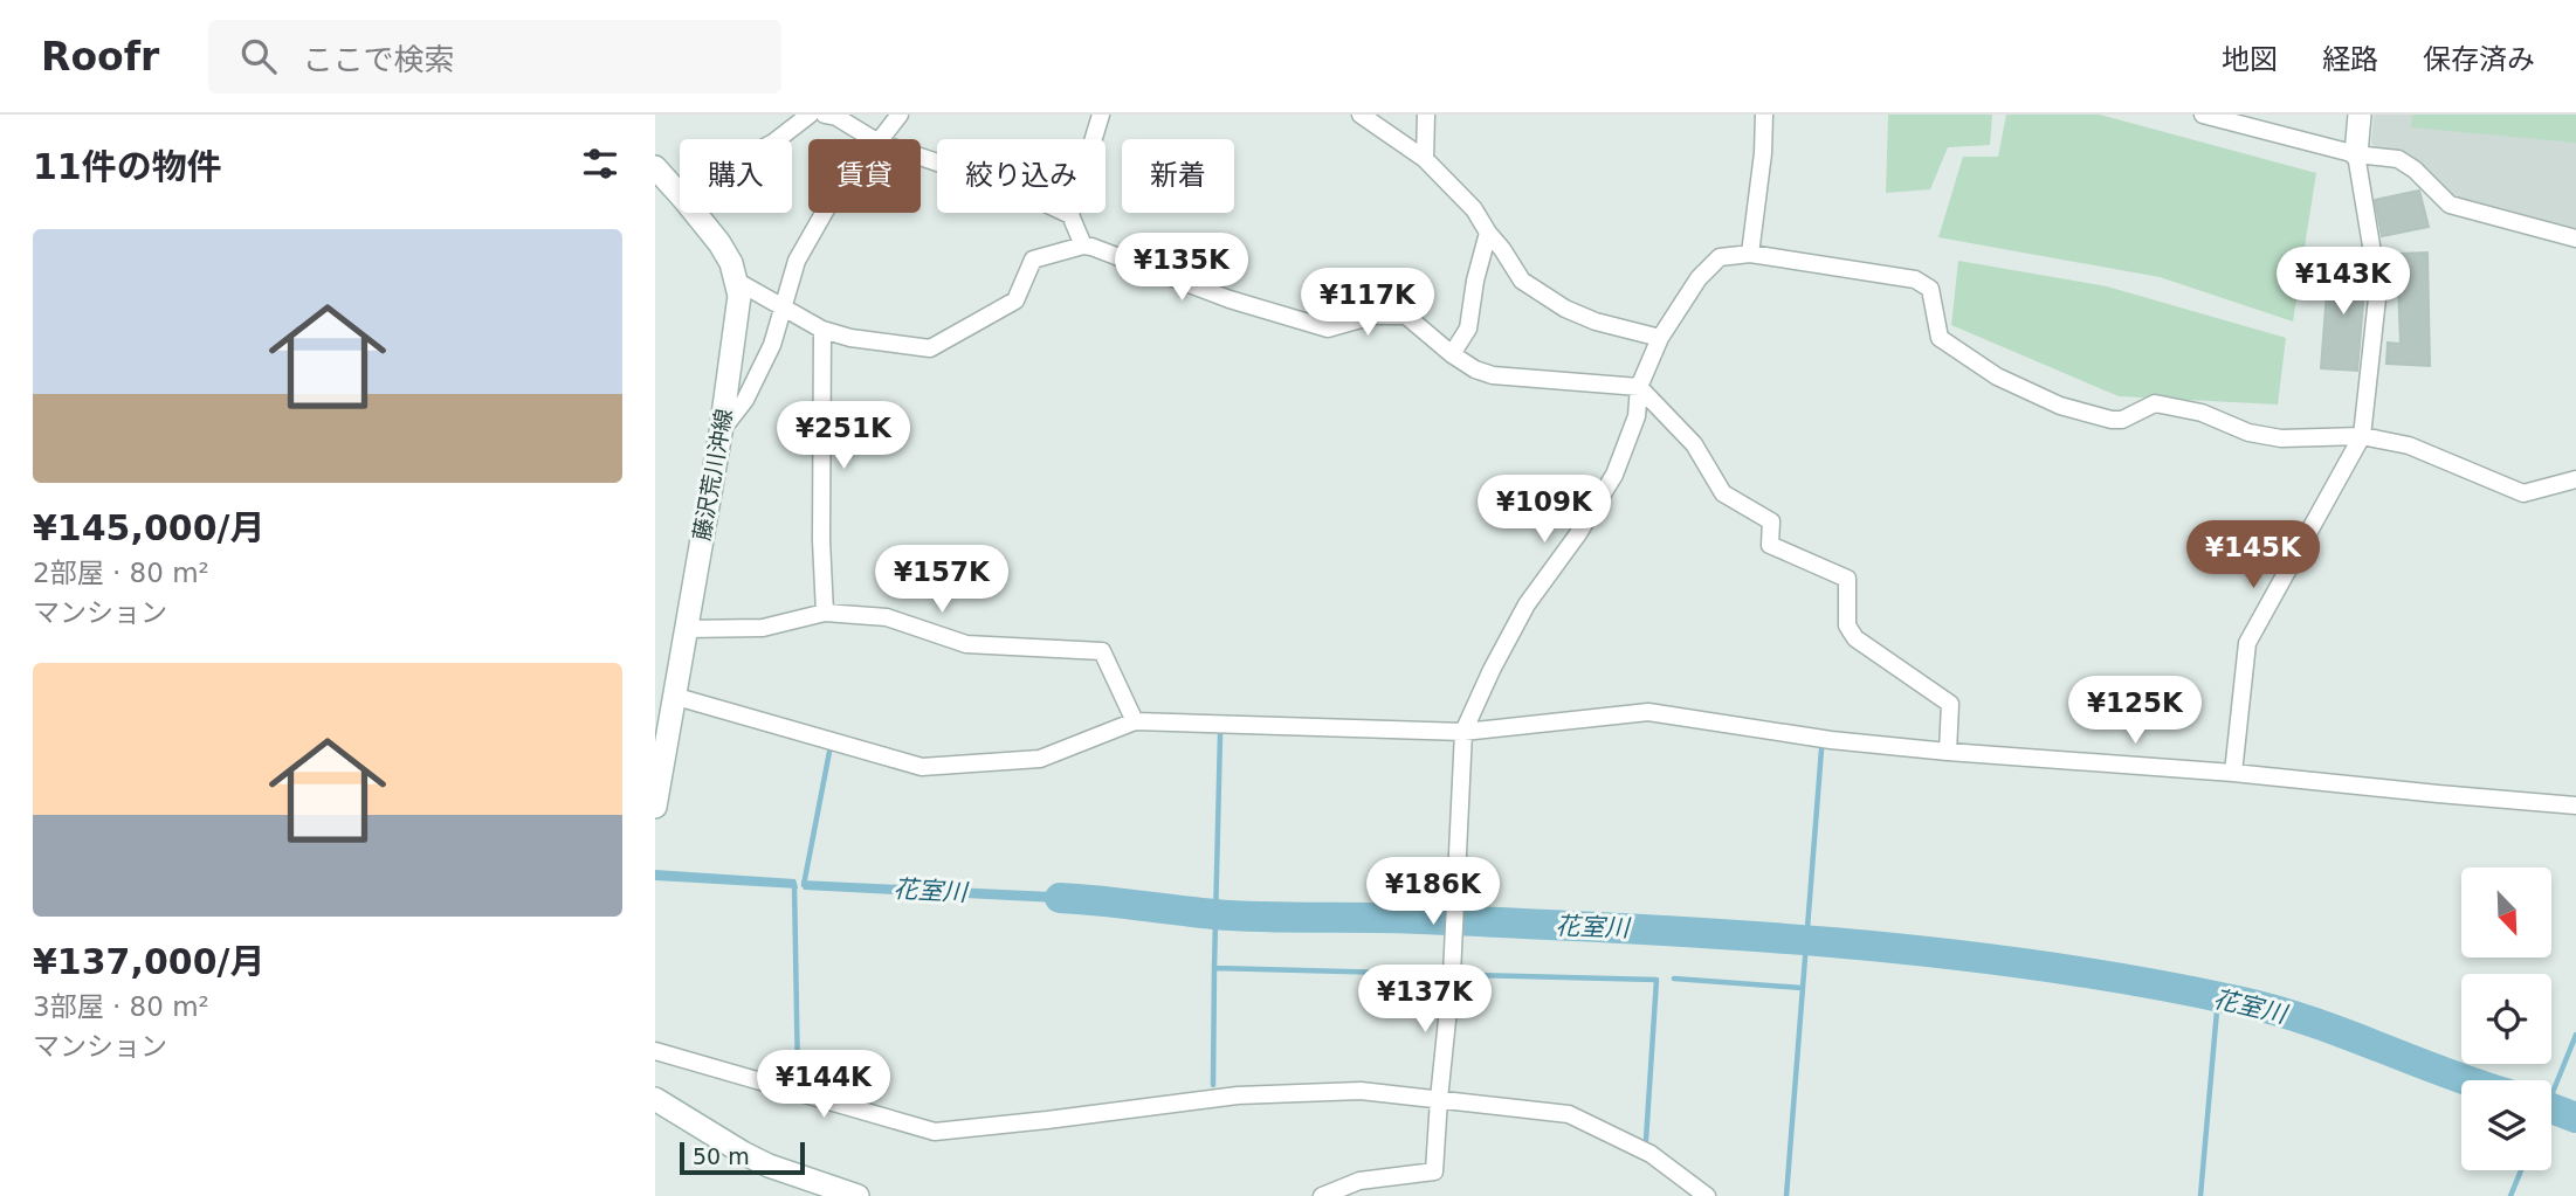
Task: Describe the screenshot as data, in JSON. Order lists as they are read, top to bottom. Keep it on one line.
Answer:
{"streets":{"main road":["藤沢荒川沖線"]},"water":["花室川"],"scale_bar":"50 m","north":"bottom right","page":{"header":"Roofr","search":"ここで検索","nav":["地図","経路","保存済み"],"heading":"11件の物件","chip":["購入","賃貸","絞り込み","新着"],"list":[{"name":"¥145,000/月","note":"2部屋 · 80 m² · マンション"},{"name":"¥137,000/月","note":"3部屋 · 80 m² · マンション"}],"price":["¥135K","¥143K","¥117K","¥251K","¥109K","¥145K","¥157K","¥125K","¥186K","¥137K","¥144K"],"scale":"50 m"}}
